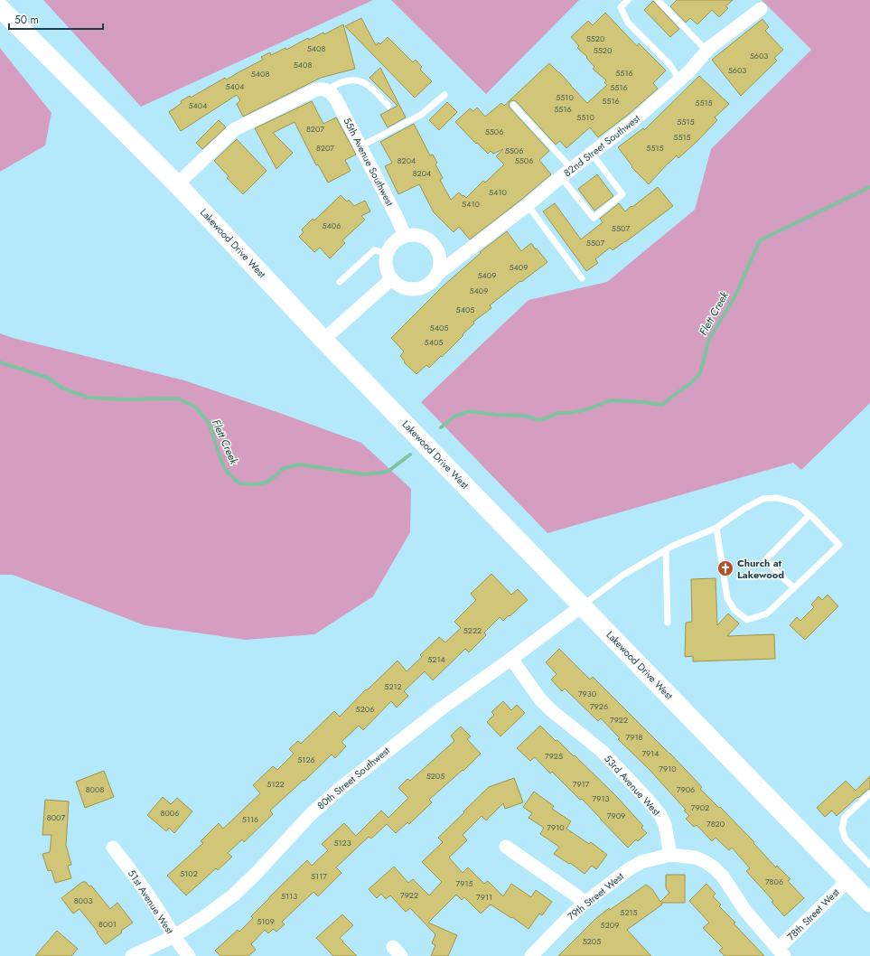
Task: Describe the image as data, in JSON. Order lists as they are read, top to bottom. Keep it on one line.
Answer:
{"streets":{"main road":["Lakewood Drive West"],"street":["82nd Street Southwest","55th Avenue Southwest","80th Street Southwest","53rd Avenue West","79th Street West","51st Avenue West","78th Street West"]},"crossings":[["82nd Street Southwest","55th Avenue Southwest"],["Lakewood Drive West","80th Street Southwest"],["Lakewood Drive West","78th Street West"],["80th Street Southwest","53rd Avenue West"],["80th Street Southwest","51st Avenue West"],["53rd Avenue West","79th Street West"]],"water":["Flett Creek"],"places":{"church":["Church at Lakewood"]},"house_numbers":["5520","5408","5520","5603","5408","5603","5516","5408","5404","5516","5510","5516","5515","5404","5516","5510","5515","8207","5506","5515","8207","5515","5506","8204","5506","8204","5410","5410","5406","5507","5507","5409","5409","5409","5405","5405","5405","5222","5214","5212","7930","7926","5206","7922","7918","7914","7925","5126","7910","5205","5122","7917","8008","7906","7913","7902","8006","7909","8007","5116","7820","7910","5123","5102","5117","7806","7915","7922","5113","7911","8003","5215","5109","8001","5209","5205"],"scale_bar":"50 m"}
